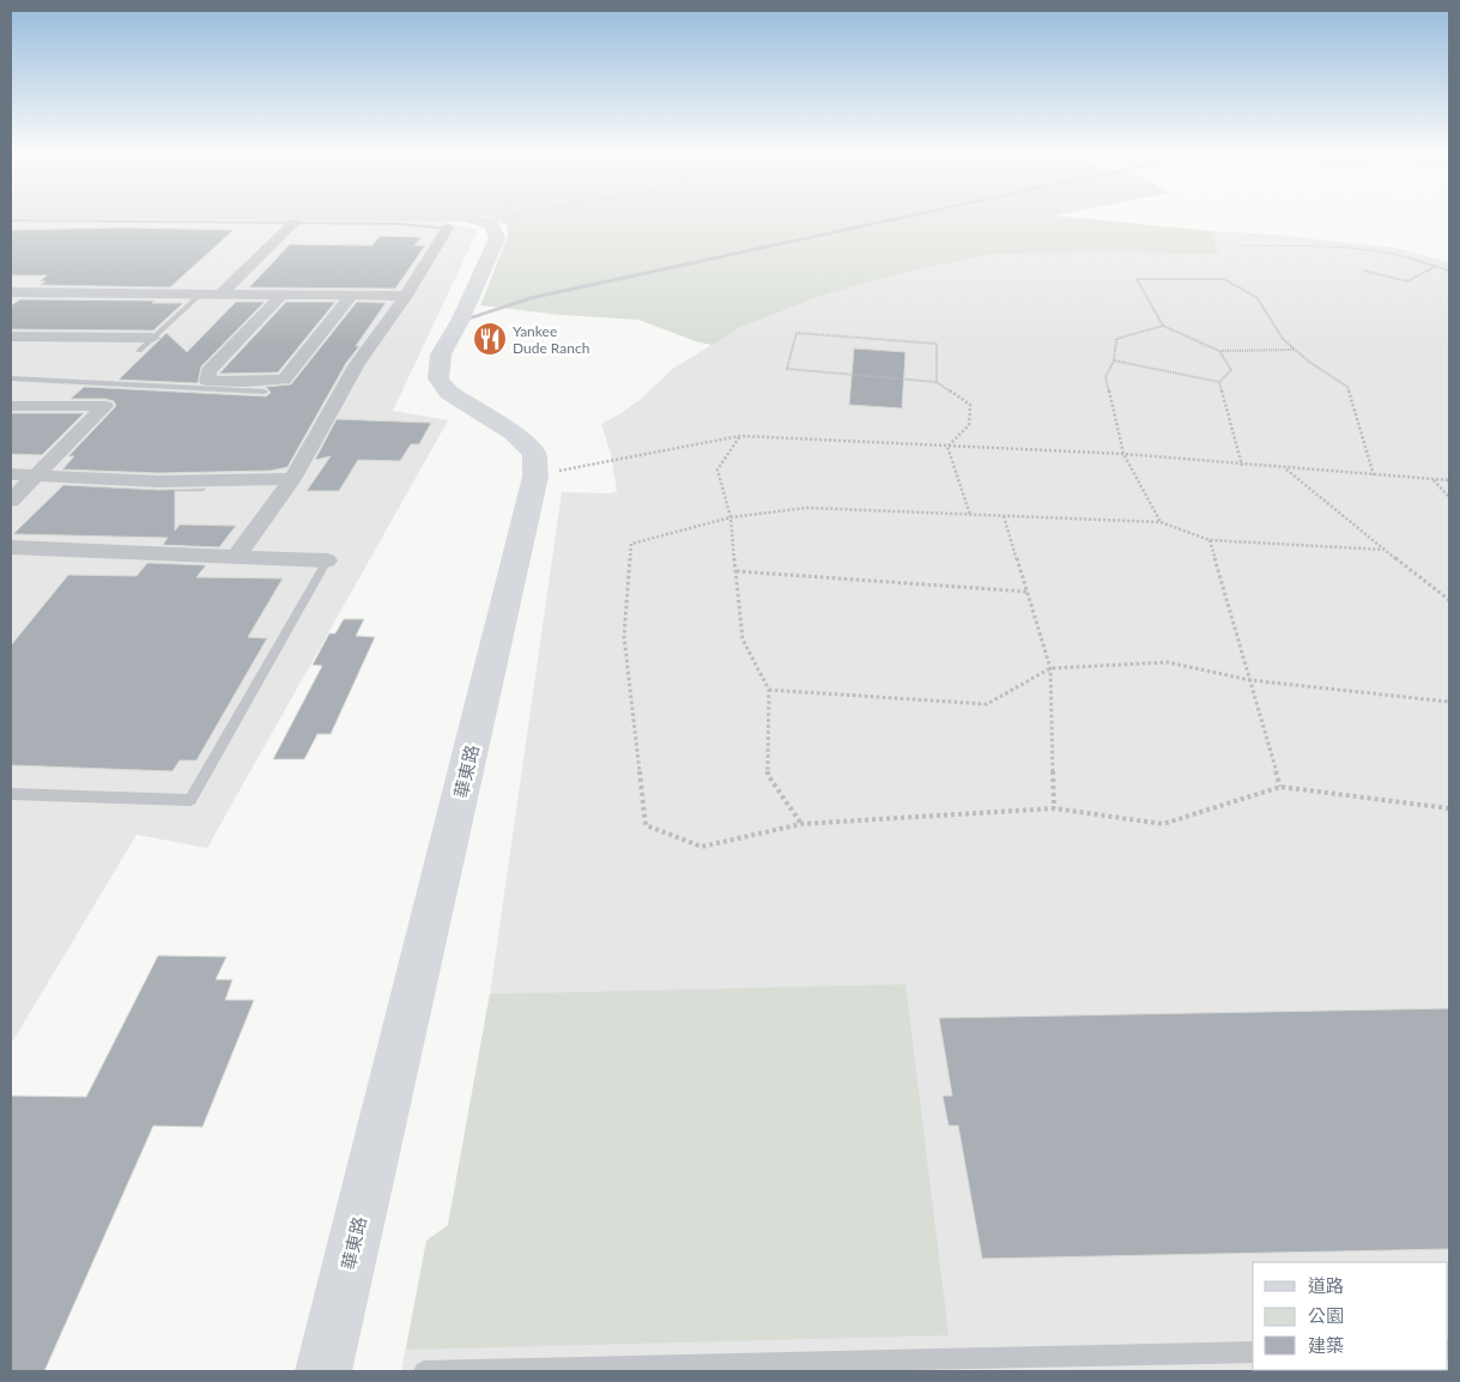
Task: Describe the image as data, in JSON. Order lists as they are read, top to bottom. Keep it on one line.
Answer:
{"streets":{"main road":["華東路"]},"places":{"restaurant":["Yankee Dude Ranch"]},"legend":["道路","公園","建築"]}
